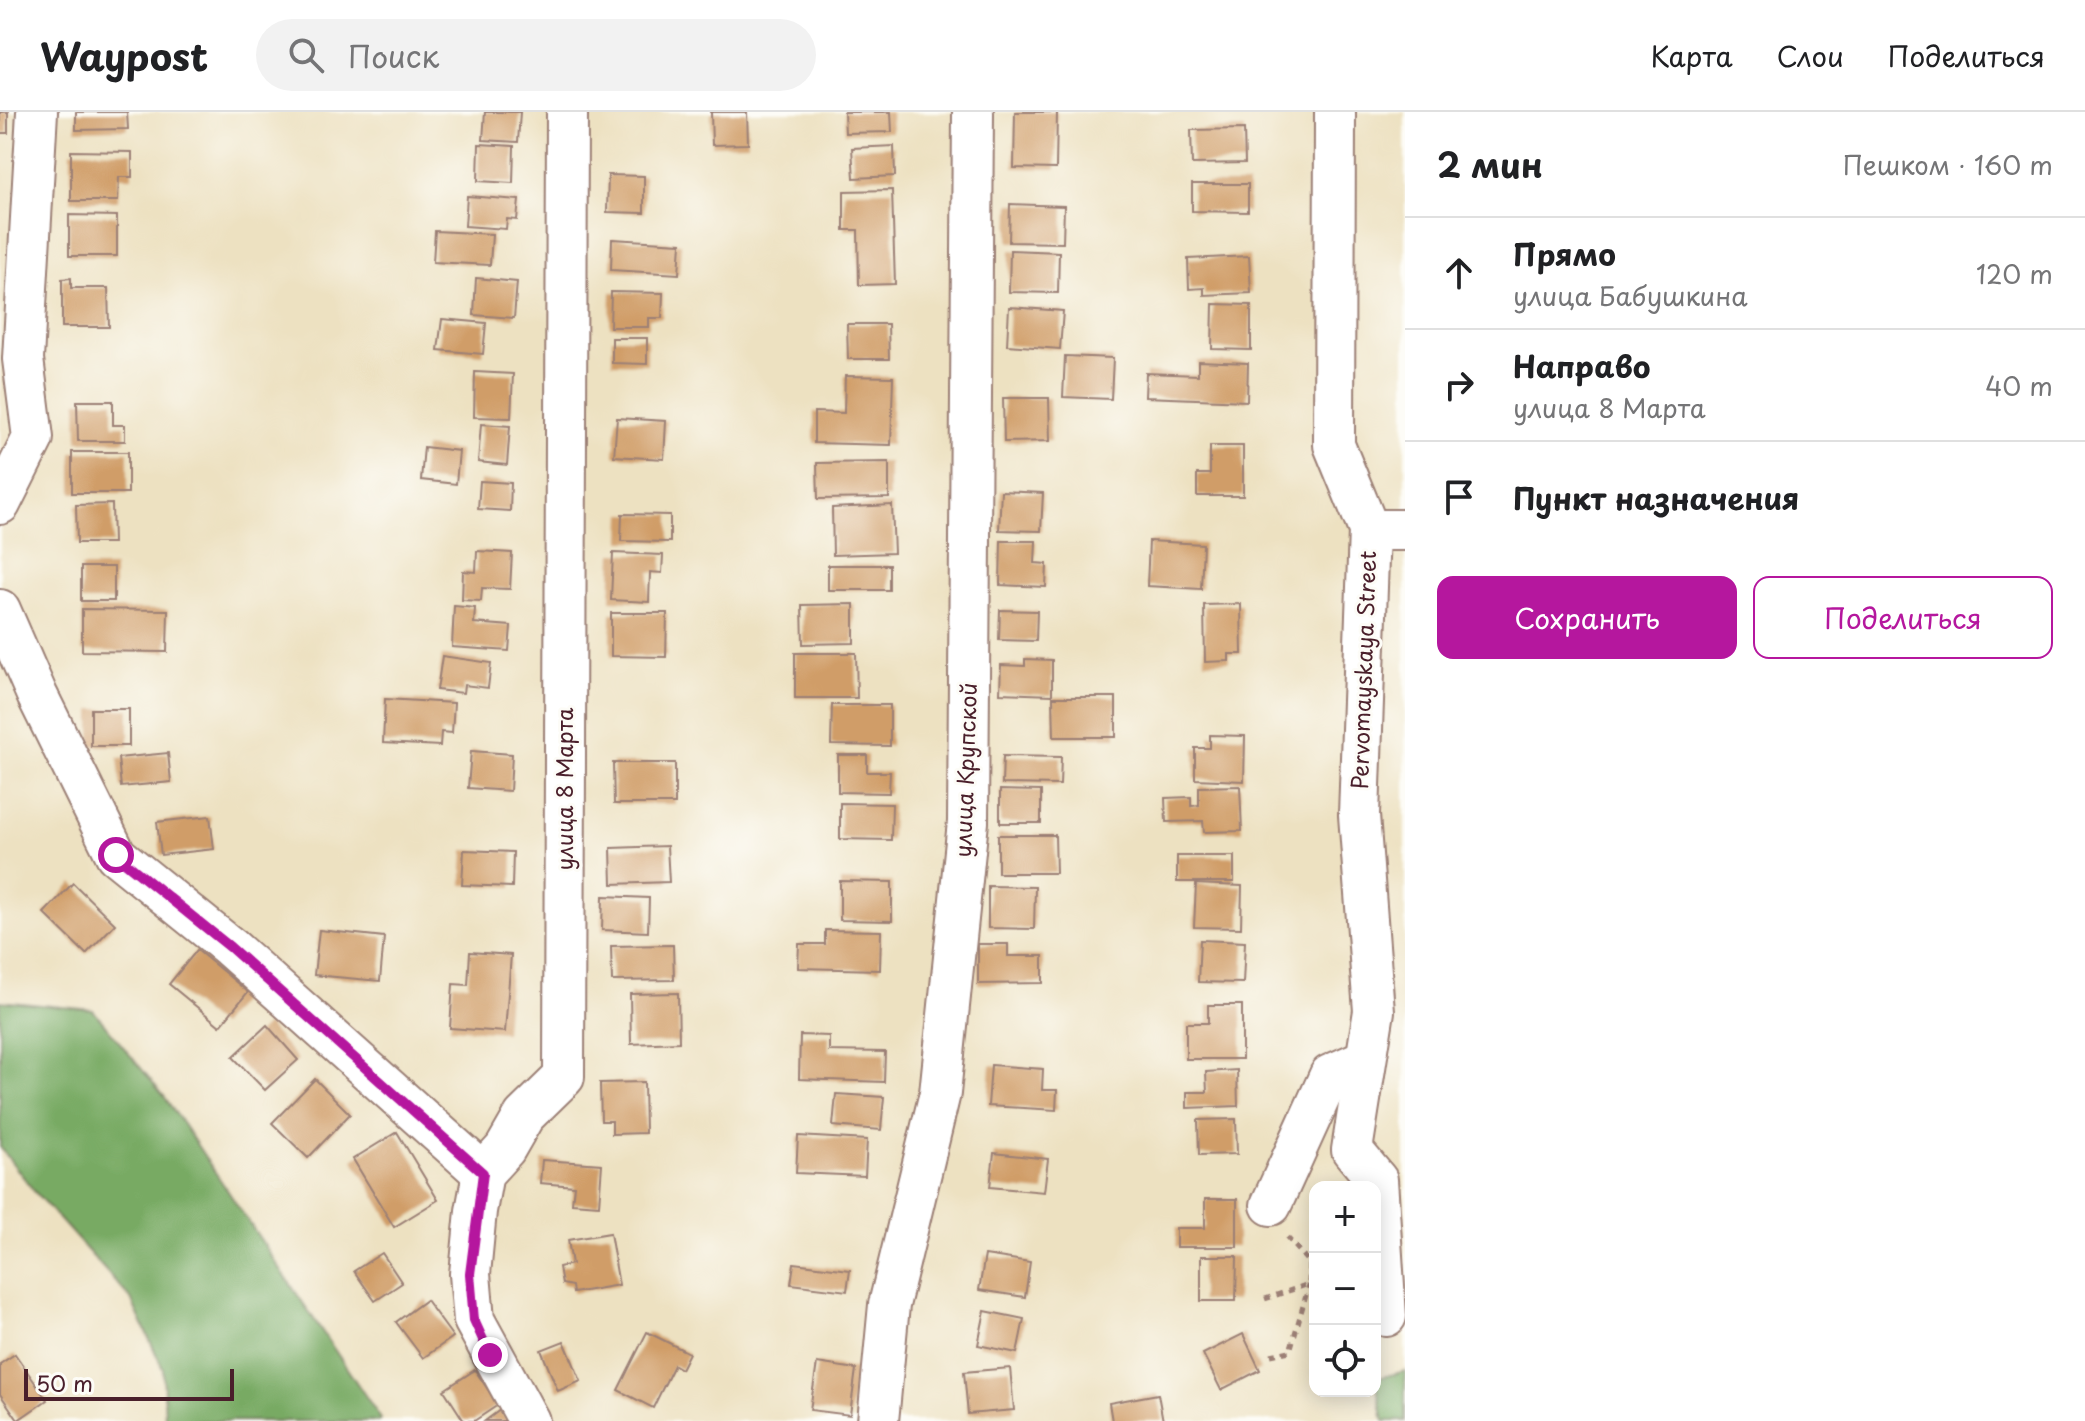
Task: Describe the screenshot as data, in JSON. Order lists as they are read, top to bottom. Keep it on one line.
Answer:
{"streets":{"street":["Pervomayskaya Street","улица Крупской","улица 8 Марта"]},"scale_bar":"50 m","page":{"header":"Waypost","search":"Поиск","nav":["Карта","Слои","Поделиться"],"heading":["2 мин","Пешком · 160 m"],"list":[["Прямо","улица Бабушкина","120 m"],["Направо","улица 8 Марта","40 m"],"Пункт назначения"],"buttons":["Сохранить","Поделиться"],"map_buttons":["+","−"],"scale":"50 m"}}
